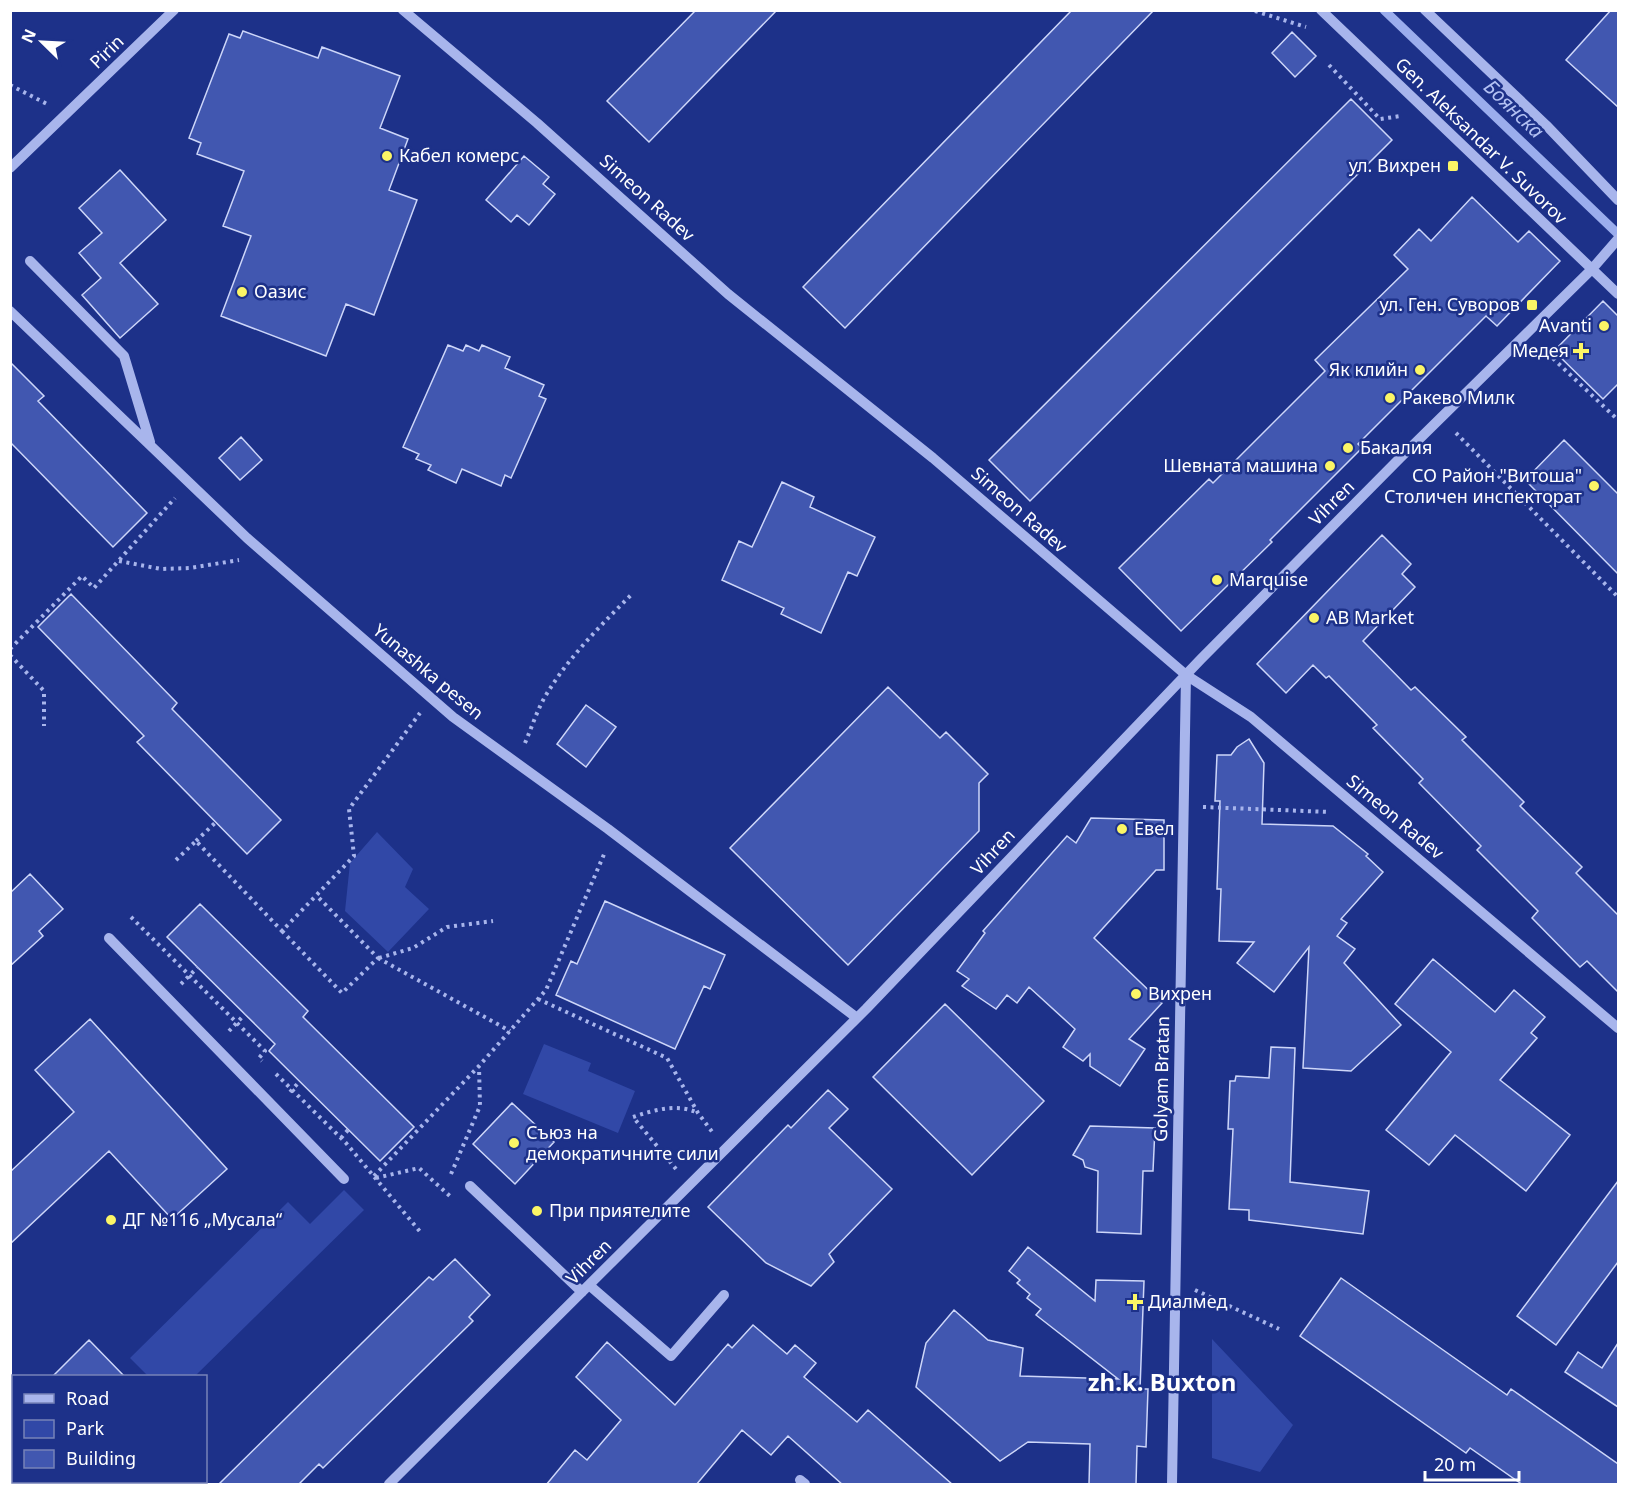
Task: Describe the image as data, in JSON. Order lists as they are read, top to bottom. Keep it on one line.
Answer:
{"streets":{"street":["Pirin","Gen. Aleksandar V. Suvorov","Simeon Radev","Vihren","Yunashka pesen","Golyam Bratan"]},"crossings":[["Gen. Aleksandar V. Suvorov","Vihren"],["Simeon Radev","Vihren"],["Simeon Radev","Golyam Bratan"],["Vihren","Yunashka pesen"],["Vihren","Golyam Bratan"]],"districts":["zh.k. Buxton"],"water":["Боянска"],"places":{"other":["Кабел комерс","Оазис","Avanti","Як клийн","Ракево Милк","Бакалия","Шевната машина","СО Район \"Витоша\" Столичен инспекторат","Marquise","AB Market","Евел","Вихрен","Съюз на демократичните сили","При приятелите","ДГ №116 „Мусала“"],"transit":["ул. Вихрен","ул. Ген. Суворов"],"health":["Медея","Диалмед"]},"legend":["Road","Park","Building"],"scale_bar":"20 m","north":"top left"}
